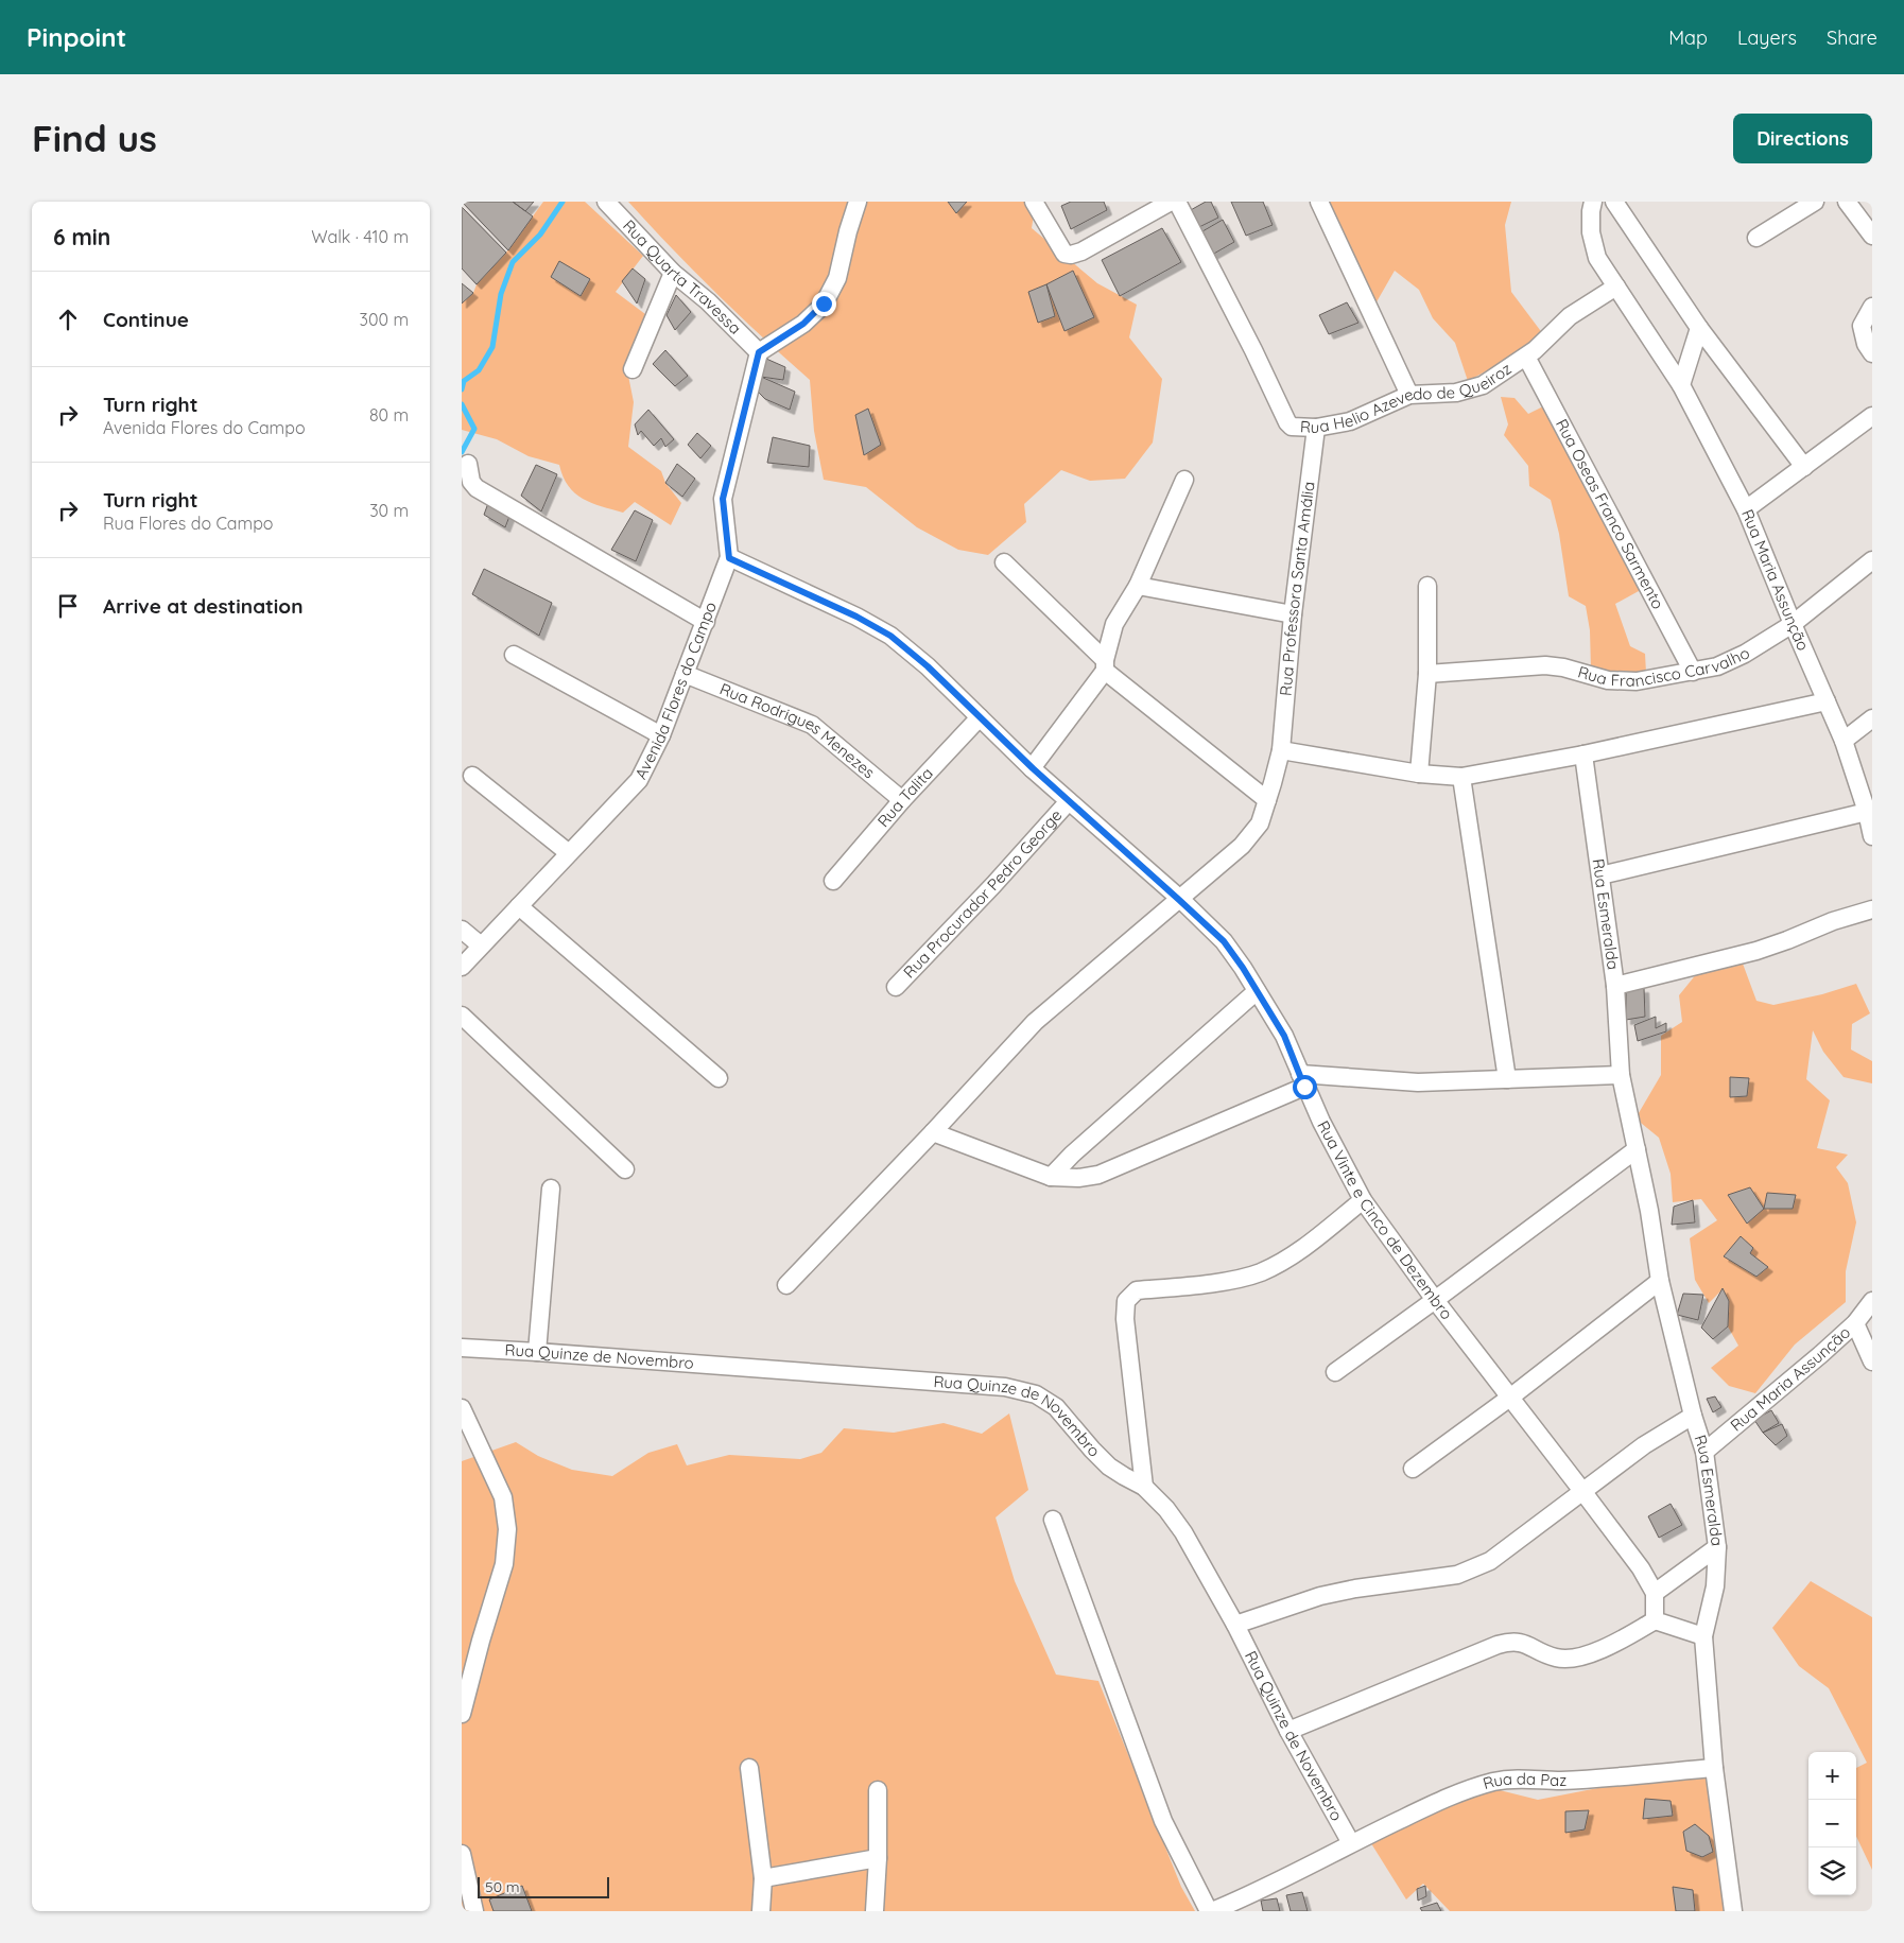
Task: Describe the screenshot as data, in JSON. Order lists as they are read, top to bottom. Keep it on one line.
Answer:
{"streets":{"street":["Rua Quarta Travessa","Rua Helio Azevedo de Queiroz","Rua Oseas Franco Sarmento","Rua Maria Assunção","Rua Professora Santa Amália","Rua Francisco Carvalho","Avenida Flores do Campo","Rua Rodrigues Menezes","Rua Talita","Rua Procurador Pedro George","Rua Esmeralda","Rua Vinte e Cinco de Dezembro","Rua Quinze de Novembro","Rua da Paz"]},"crossings":[["Rua Quarta Travessa","Avenida Flores do Campo"],["Rua Helio Azevedo de Queiroz","Rua Oseas Franco Sarmento"],["Rua Helio Azevedo de Queiroz","Rua Maria Assunção"],["Rua Helio Azevedo de Queiroz","Rua Professora Santa Amália"],["Rua Oseas Franco Sarmento","Rua Francisco Carvalho"],["Rua Maria Assunção","Rua Francisco Carvalho"],["Rua Maria Assunção","Rua Esmeralda"],["Rua Professora Santa Amália","Rua Vinte e Cinco de Dezembro"],["Avenida Flores do Campo","Rua Rodrigues Menezes"],["Avenida Flores do Campo","Rua Vinte e Cinco de Dezembro"],["Rua Rodrigues Menezes","Rua Talita"],["Rua Talita","Rua Vinte e Cinco de Dezembro"],["Rua Procurador Pedro George","Rua Vinte e Cinco de Dezembro"],["Rua Esmeralda","Rua da Paz"],["Rua Quinze de Novembro","Rua da Paz"]],"scale_bar":"50 m","page":{"header":"Pinpoint","nav":["Map","Layers","Share"],"buttons":"Directions","title":"Find us","heading":["6 min","Walk · 410 m"],"list":[["Continue","300 m"],["Turn right","Avenida Flores do Campo","80 m"],["Turn right","Rua Flores do Campo","30 m"],"Arrive at destination"],"map_buttons":["+","−"],"scale":"50 m"}}
